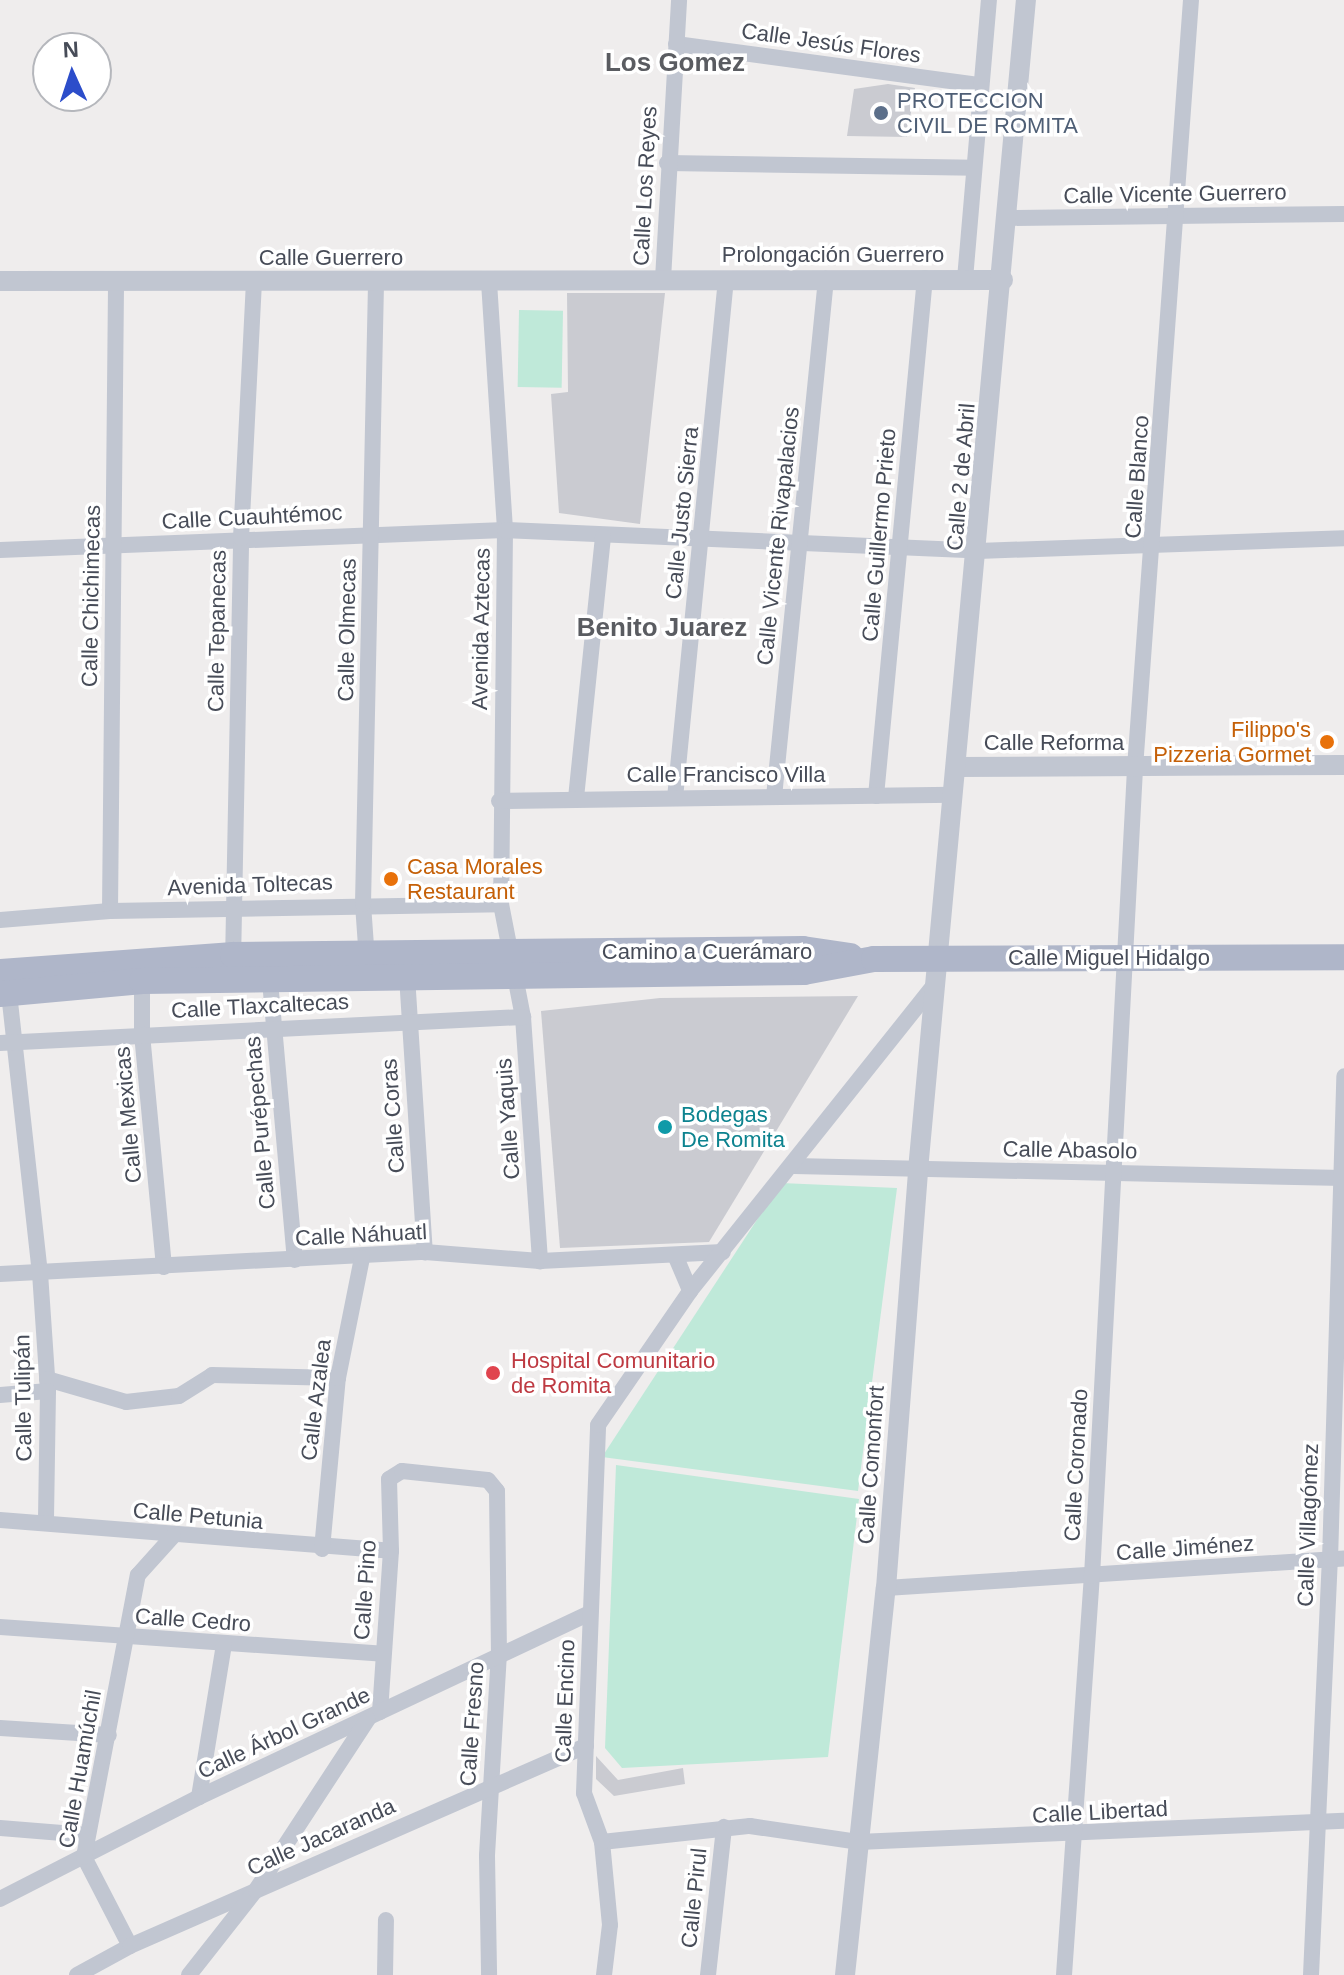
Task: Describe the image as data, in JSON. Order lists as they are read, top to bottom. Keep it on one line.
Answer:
{"streets":{"main road":["Camino a Cuerámaro","Calle Miguel Hidalgo"],"street":["Calle Jesús Flores","Calle Los Reyes","Calle Vicente Guerrero","Prolongación Guerrero","Calle Guerrero","Calle 2 de Abril","Calle Blanco","Calle Justo Sierra","Calle Cuauhtémoc","Calle Guillermo Prieto","Calle Vicente Rivapalacios","Calle Chichimecas","Avenida Aztecas","Calle Olmecas","Calle Tepanecas","Calle Reforma","Calle Francisco Villa","Avenida Toltecas","Calle Tlaxcaltecas","Calle Mexicas","Calle Coras","Calle Yaquis","Calle Purépechas","Calle Abasolo","Calle Náhuatl","Calle Tulipán","Calle Azalea","Calle Comonfort","Calle Coronado","Calle Petunia","Calle Villagómez","Calle Jiménez","Calle Pino","Calle Cedro","Calle Encino","Calle Fresno","Calle Árbol Grande","Calle Huamúchil","Calle Libertad","Calle Jacaranda","Calle Pirul"]},"crossings":[["Calle Jesús Flores","Calle Los Reyes"],["Calle Los Reyes","Prolongación Guerrero"],["Calle Los Reyes","Calle Guerrero"],["Calle Vicente Guerrero","Calle 2 de Abril"],["Calle Vicente Guerrero","Calle Blanco"],["Prolongación Guerrero","Calle Guerrero"],["Prolongación Guerrero","Calle 2 de Abril"],["Prolongación Guerrero","Calle Justo Sierra"],["Prolongación Guerrero","Calle Guillermo Prieto"],["Prolongación Guerrero","Calle Vicente Rivapalacios"],["Calle Guerrero","Calle Chichimecas"],["Calle Guerrero","Avenida Aztecas"],["Calle Guerrero","Calle Olmecas"],["Calle Guerrero","Calle Tepanecas"],["Calle 2 de Abril","Calle Cuauhtémoc"],["Calle 2 de Abril","Calle Reforma"],["Calle 2 de Abril","Calle Francisco Villa"],["Calle 2 de Abril","Calle Miguel Hidalgo"],["Calle 2 de Abril","Calle Comonfort"],["Calle Blanco","Calle Cuauhtémoc"],["Calle Blanco","Calle Reforma"],["Calle Blanco","Calle Miguel Hidalgo"],["Calle Blanco","Calle Coronado"],["Calle Justo Sierra","Calle Cuauhtémoc"],["Calle Justo Sierra","Calle Francisco Villa"],["Calle Cuauhtémoc","Calle Guillermo Prieto"],["Calle Cuauhtémoc","Calle Vicente Rivapalacios"],["Calle Cuauhtémoc","Calle Chichimecas"],["Calle Cuauhtémoc","Avenida Aztecas"],["Calle Cuauhtémoc","Calle Olmecas"],["Calle Cuauhtémoc","Calle Tepanecas"],["Calle Guillermo Prieto","Calle Francisco Villa"],["Calle Vicente Rivapalacios","Calle Francisco Villa"],["Calle Chichimecas","Avenida Toltecas"],["Avenida Aztecas","Calle Francisco Villa"],["Avenida Aztecas","Avenida Toltecas"],["Avenida Aztecas","Camino a Cuerámaro"],["Avenida Aztecas","Calle Yaquis"],["Calle Olmecas","Avenida Toltecas"],["Calle Olmecas","Camino a Cuerámaro"],["Calle Tepanecas","Avenida Toltecas"],["Calle Tepanecas","Camino a Cuerámaro"],["Camino a Cuerámaro","Calle Miguel Hidalgo"],["Camino a Cuerámaro","Calle Mexicas"],["Camino a Cuerámaro","Calle Coras"],["Camino a Cuerámaro","Calle Yaquis"],["Camino a Cuerámaro","Calle Purépechas"],["Camino a Cuerámaro","Calle Tulipán"],["Calle Miguel Hidalgo","Calle Comonfort"],["Calle Miguel Hidalgo","Calle Coronado"],["Calle Tlaxcaltecas","Calle Mexicas"],["Calle Tlaxcaltecas","Calle Coras"],["Calle Tlaxcaltecas","Calle Yaquis"],["Calle Tlaxcaltecas","Calle Purépechas"],["Calle Tlaxcaltecas","Calle Tulipán"],["Calle Mexicas","Calle Náhuatl"],["Calle Coras","Calle Náhuatl"],["Calle Yaquis","Calle Náhuatl"],["Calle Purépechas","Calle Náhuatl"],["Calle Abasolo","Calle Comonfort"],["Calle Abasolo","Calle Coronado"],["Calle Abasolo","Calle Villagómez"],["Calle Náhuatl","Calle Tulipán"],["Calle Náhuatl","Calle Azalea"],["Calle Tulipán","Calle Petunia"],["Calle Azalea","Calle Petunia"],["Calle Comonfort","Calle Jiménez"],["Calle Comonfort","Calle Libertad"],["Calle Coronado","Calle Jiménez"],["Calle Coronado","Calle Libertad"],["Calle Petunia","Calle Pino"],["Calle Petunia","Calle Huamúchil"],["Calle Villagómez","Calle Jiménez"],["Calle Villagómez","Calle Libertad"],["Calle Pino","Calle Cedro"],["Calle Pino","Calle Fresno"],["Calle Pino","Calle Árbol Grande"],["Calle Cedro","Calle Huamúchil"],["Calle Encino","Calle Árbol Grande"],["Calle Encino","Calle Libertad"],["Calle Encino","Calle Jacaranda"],["Calle Fresno","Calle Árbol Grande"],["Calle Fresno","Calle Jacaranda"],["Calle Árbol Grande","Calle Huamúchil"],["Calle Huamúchil","Calle Jacaranda"],["Calle Libertad","Calle Pirul"]],"districts":["Los Gomez","Benito Juarez"],"places":["PROTECCION CIVIL DE ROMITA","Filippo's Pizzeria Gormet","Casa Morales Restaurant","Bodegas De Romita","Hospital Comunitario de Romita"],"north":"top"}
